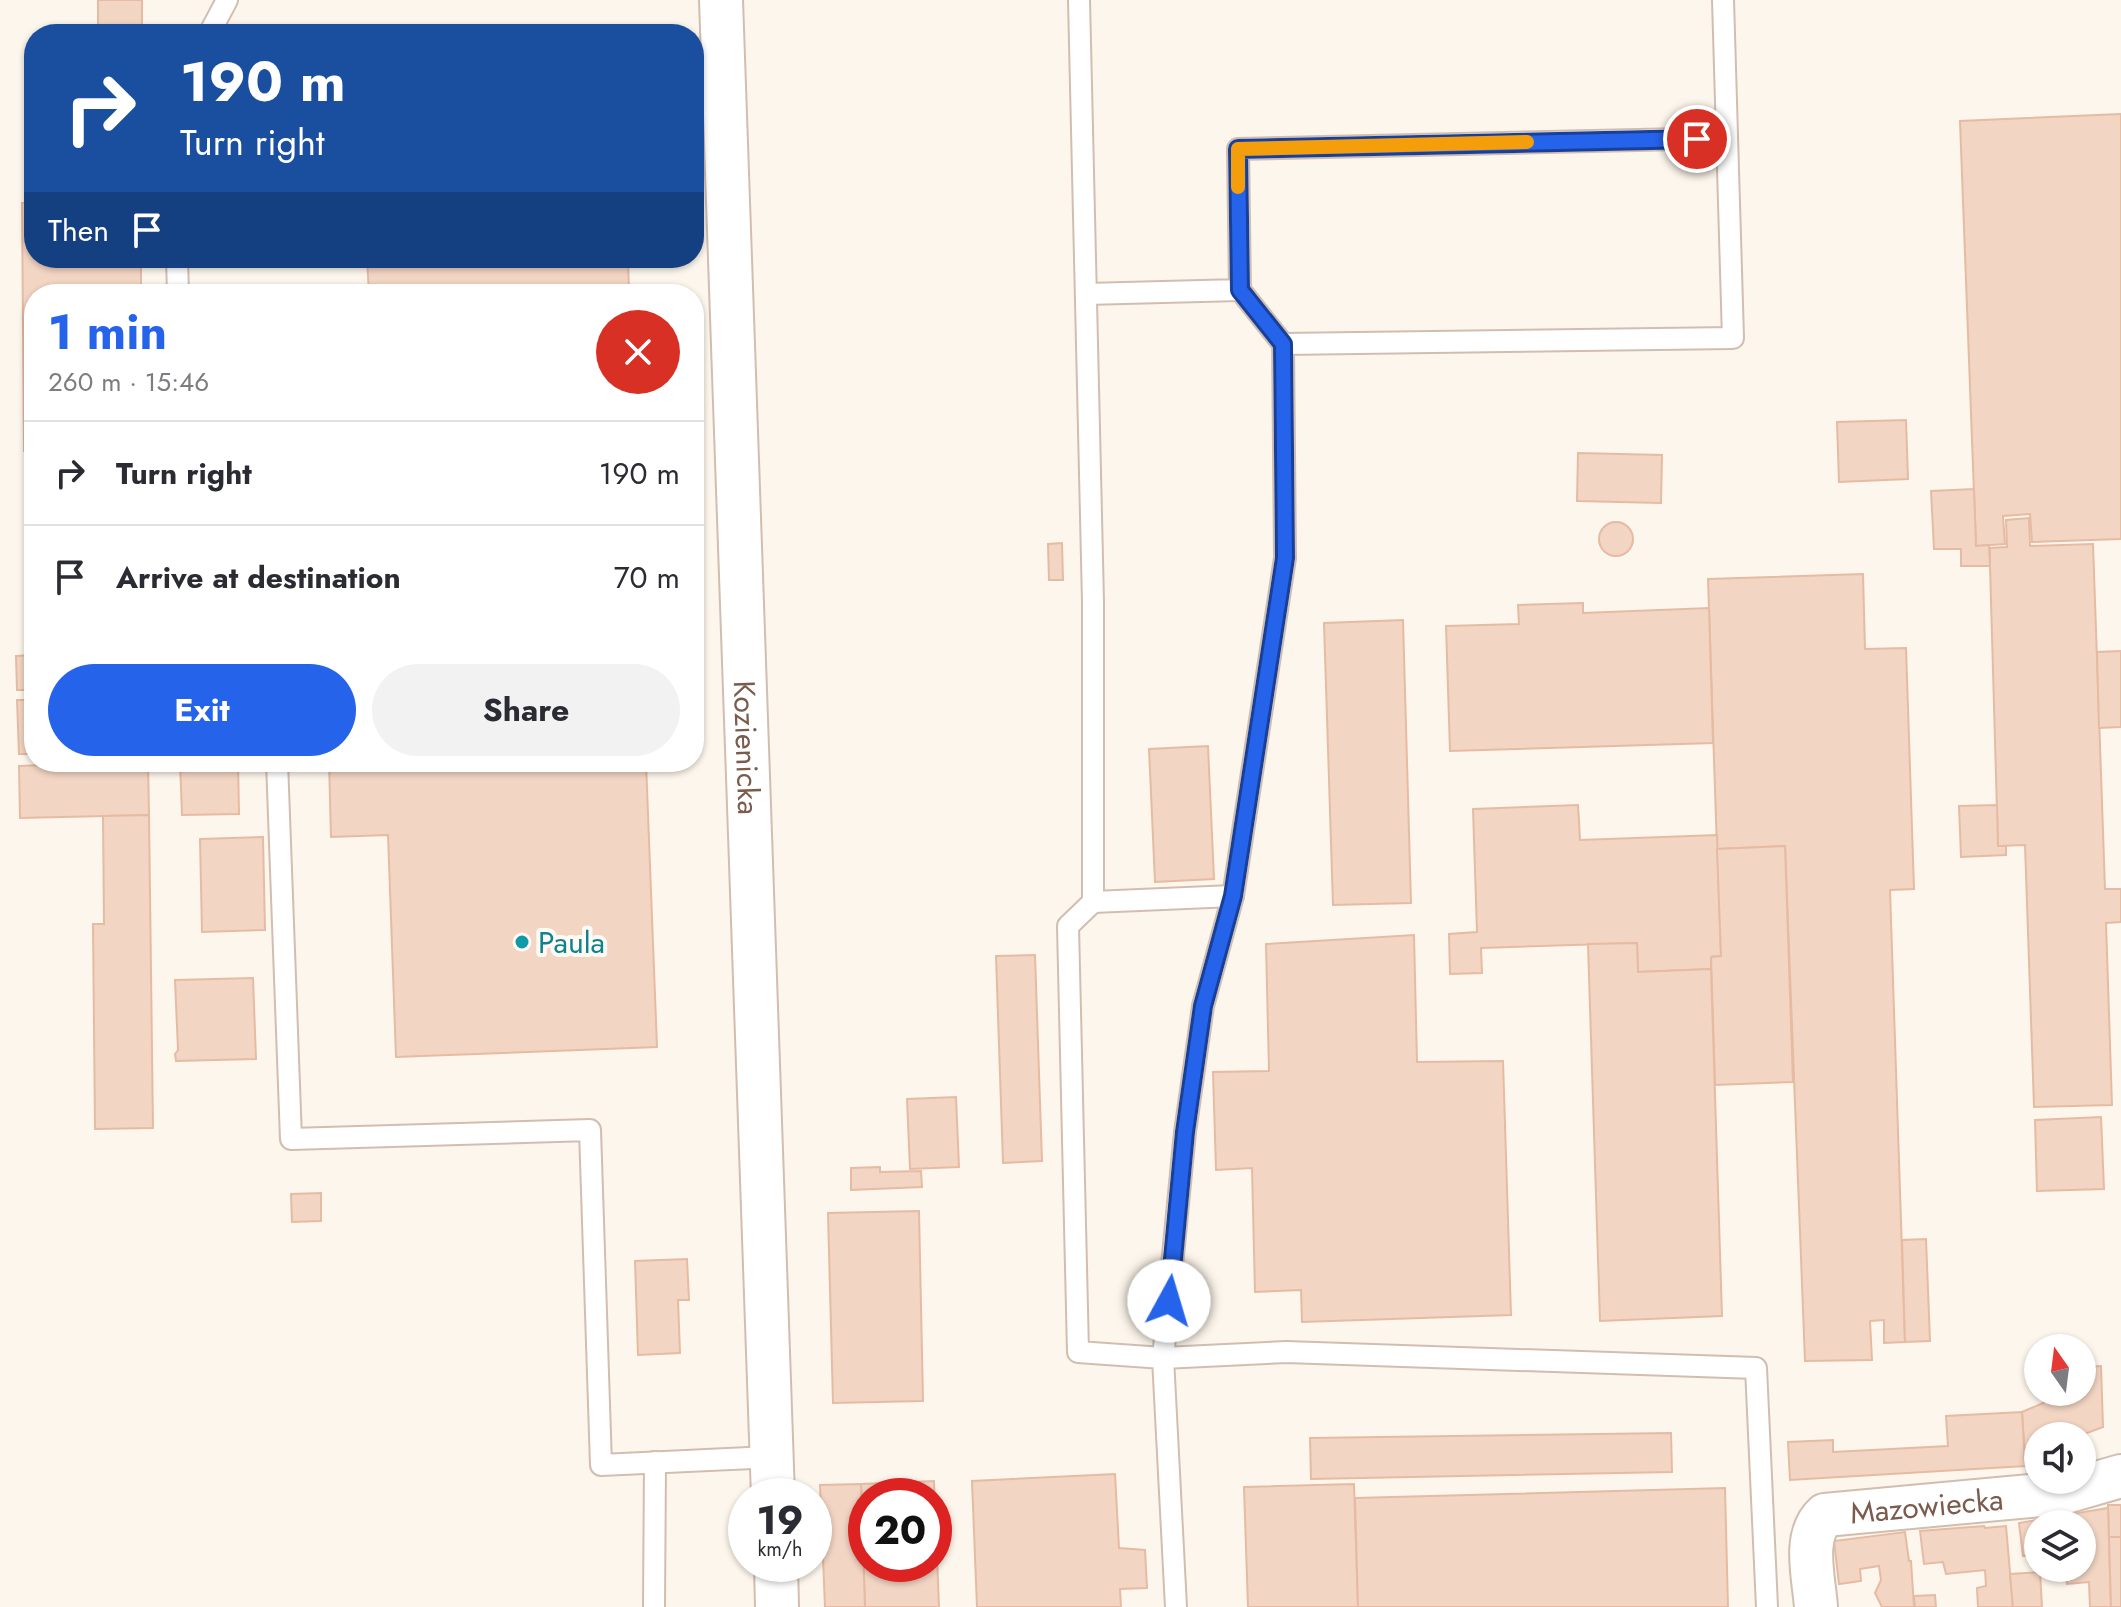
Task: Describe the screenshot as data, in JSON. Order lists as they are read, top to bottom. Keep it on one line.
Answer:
{"streets":{"street":["Kozienicka","Mazowiecka"]},"places":["Paula"],"north":"top","page":{"turn":["190 m","Turn right"],"then":"Then","heading":["1 min","260 m · 15:46"],"list":[{"name":"Turn right","value":"190 m"},{"name":"Arrive at destination","value":"70 m"}],"buttons":["Exit","Share"],"speed":"19 km/h","limit":"20"}}
